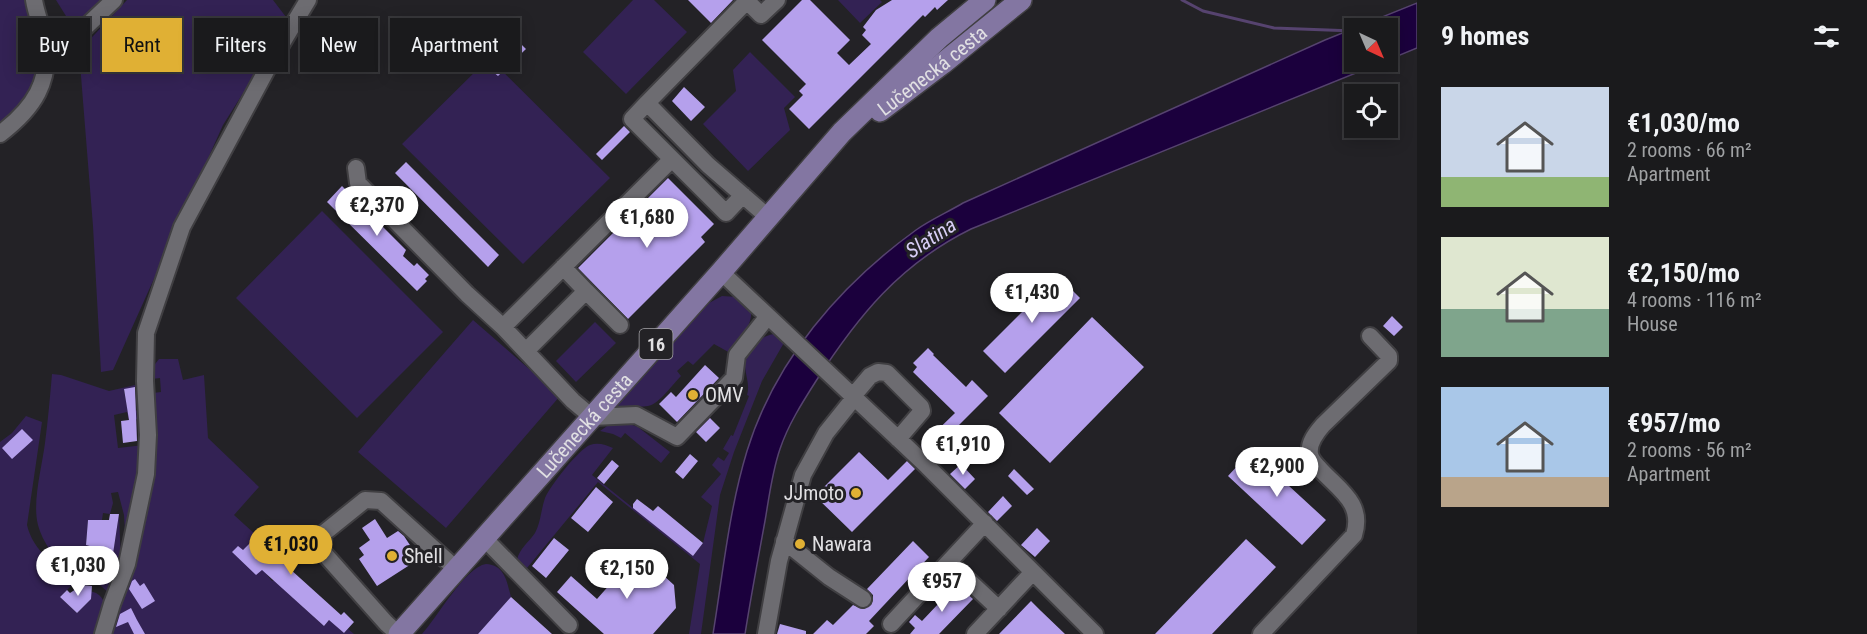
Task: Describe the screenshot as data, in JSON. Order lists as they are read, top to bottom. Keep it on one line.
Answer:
{"streets":{"main road":["Lučenecká cesta","16"]},"water":["Slatina"],"places":["OMV","JJmoto","Nawara","Shell"],"north":"bottom right","page":{"heading":"9 homes","chip":["Buy","Rent","Filters","New","Apartment"],"list":[{"name":"€1,030/mo","note":"2 rooms · 66 m² · Apartment"},{"name":"€2,150/mo","note":"4 rooms · 116 m² · House"},{"name":"€957/mo","note":"2 rooms · 56 m² · Apartment"}],"price":["€2,370","€1,680","€1,430","€1,910","€2,900","€1,030","€1,030","€2,150","€957"]}}
